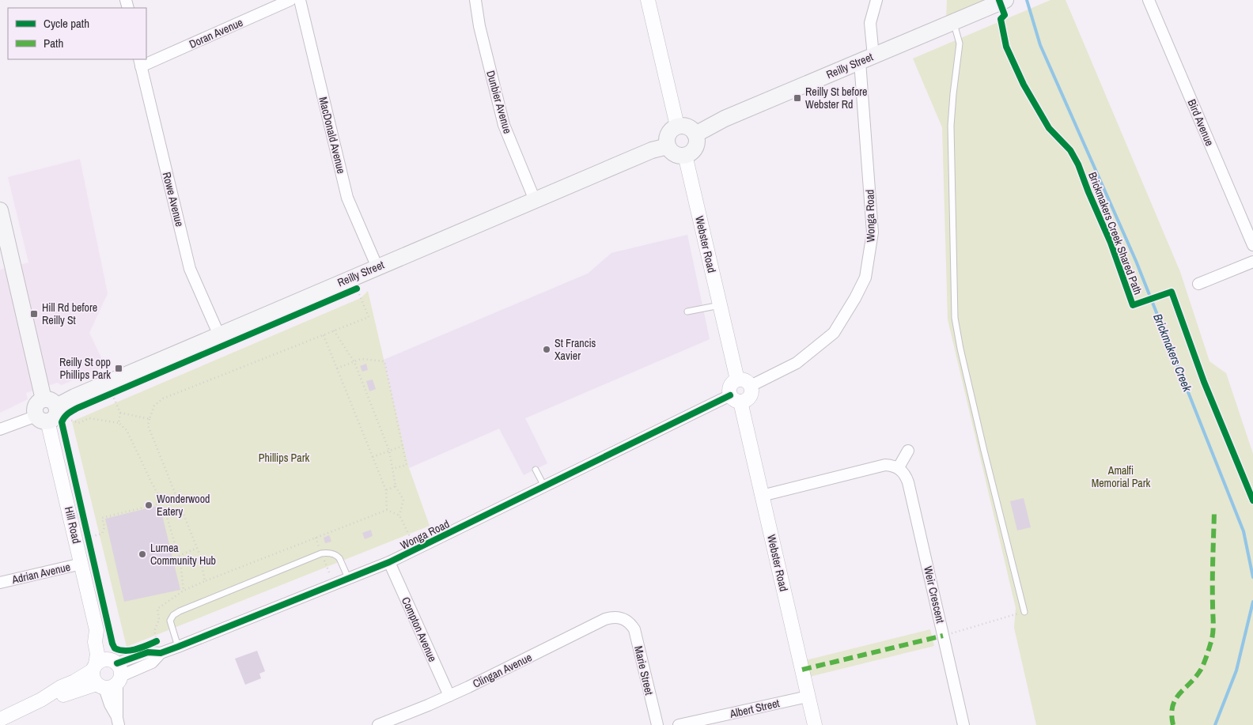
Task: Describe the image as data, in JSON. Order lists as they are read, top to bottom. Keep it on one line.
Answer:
{"streets":{"main road":["Reilly Street","Hill Road"],"street":["Doran Avenue","Dunbier Avenue","Bird Avenue","MacDonald Avenue","Rowe Avenue","Wonga Road","Webster Road","Adrian Avenue","Weir Crescent","Compton Avenue","Clingan Avenue","Marie Street","Albert Street"],"cycle path":["Brickmakers Creek Shared Path"]},"crossings":[["Doran Avenue","Rowe Avenue"],["Reilly Street","Dunbier Avenue"],["Reilly Street","MacDonald Avenue"],["Reilly Street","Rowe Avenue"],["Reilly Street","Wonga Road"],["Reilly Street","Webster Road"],["Reilly Street","Hill Road"],["Wonga Road","Webster Road"],["Wonga Road","Hill Road"],["Wonga Road","Compton Avenue"],["Webster Road","Albert Street"],["Hill Road","Adrian Avenue"],["Compton Avenue","Clingan Avenue"],["Clingan Avenue","Marie Street"]],"water":["Brickmakers Creek"],"parks":["Phillips Park","Amalfi Memorial Park"],"places":{"transit":["Reilly St before Webster Rd","Hill Rd before Reilly St","Reilly St opp Phillips Park"],"other":["St Francis Xavier","Wonderwood Eatery","Lurnea Community Hub"]},"legend":["Cycle path","Path"]}
